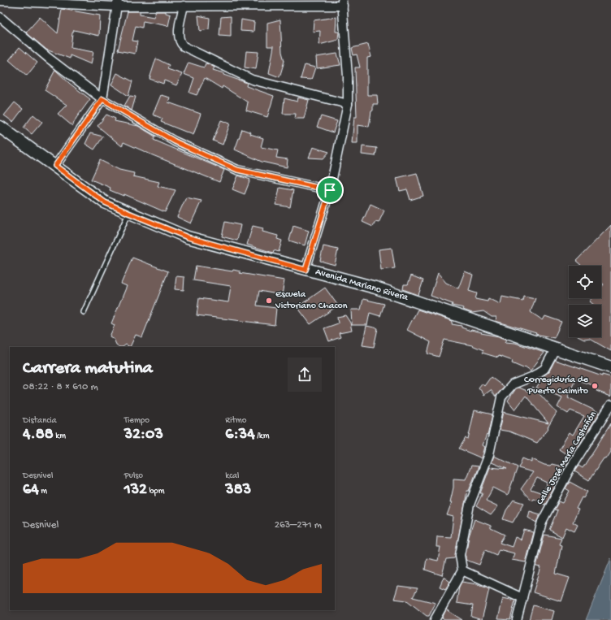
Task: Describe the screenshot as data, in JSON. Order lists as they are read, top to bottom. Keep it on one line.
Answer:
{"streets":{"main road":["Avenida Mariano Rivera"],"street":["Calle José María Castañón"]},"places":["Escuela Victoriano Chacon","Corregiduría de Puerto Caimito"],"page":{"heading":["Carrera matutina","08:22 · 8 × 610 m"],"stats":[["Distancia","4.88 km"],["Tiempo","32:03"],["Ritmo","6:34 /km"],["Desnivel","64 m"],["Pulso","132 bpm"],["kcal","383"]],"chart":["Desnivel","263–271 m"]}}
